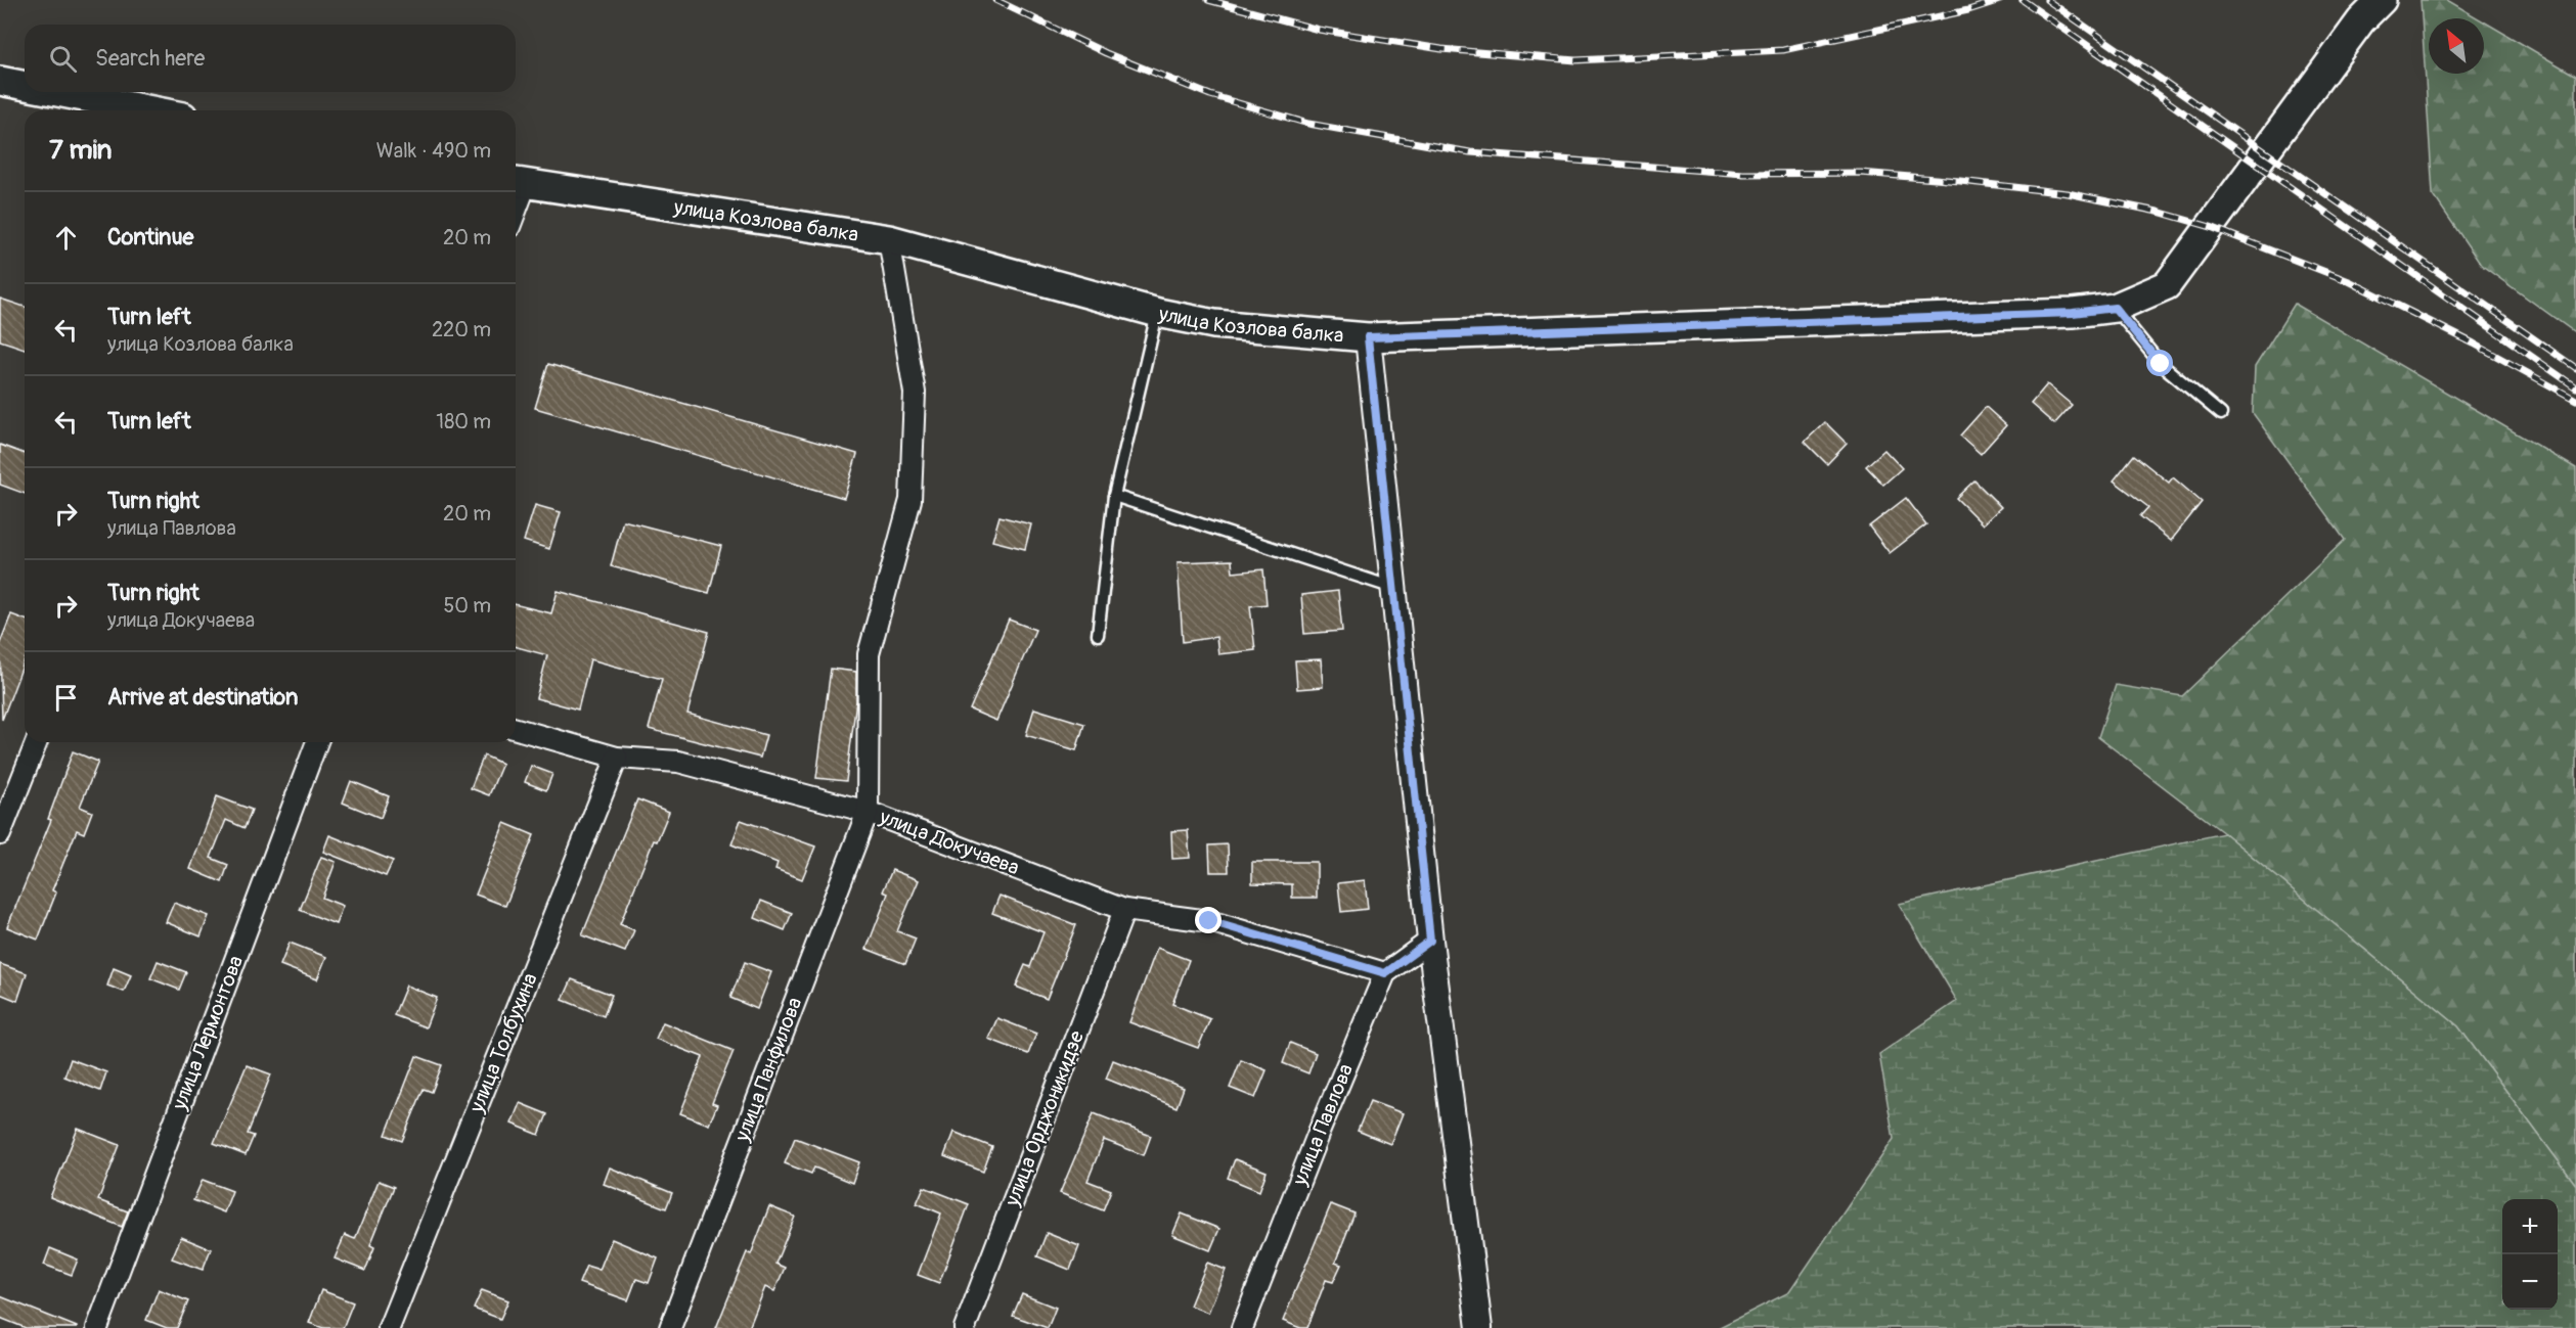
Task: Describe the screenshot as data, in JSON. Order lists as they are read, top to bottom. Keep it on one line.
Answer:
{"streets":{"main road":["улица Козлова балка"],"street":["улица Докучаева","улица Лермонтова","улица Толбухина","улица Панфилова","улица Орджоникидзе","улица Павлова"]},"crossings":[["улица Докучаева","улица Толбухина"],["улица Докучаева","улица Панфилова"],["улица Докучаева","улица Орджоникидзе"],["улица Докучаева","улица Павлова"]],"north":"top left","page":{"search":"Search here","heading":["7 min","Walk · 490 m"],"list":[["Continue","20 m"],["Turn left","улица Козлова балка","220 m"],["Turn left","180 m"],["Turn right","улица Павлова","20 m"],["Turn right","улица Докучаева","50 m"],"Arrive at destination"],"map_buttons":["+","−"]}}
